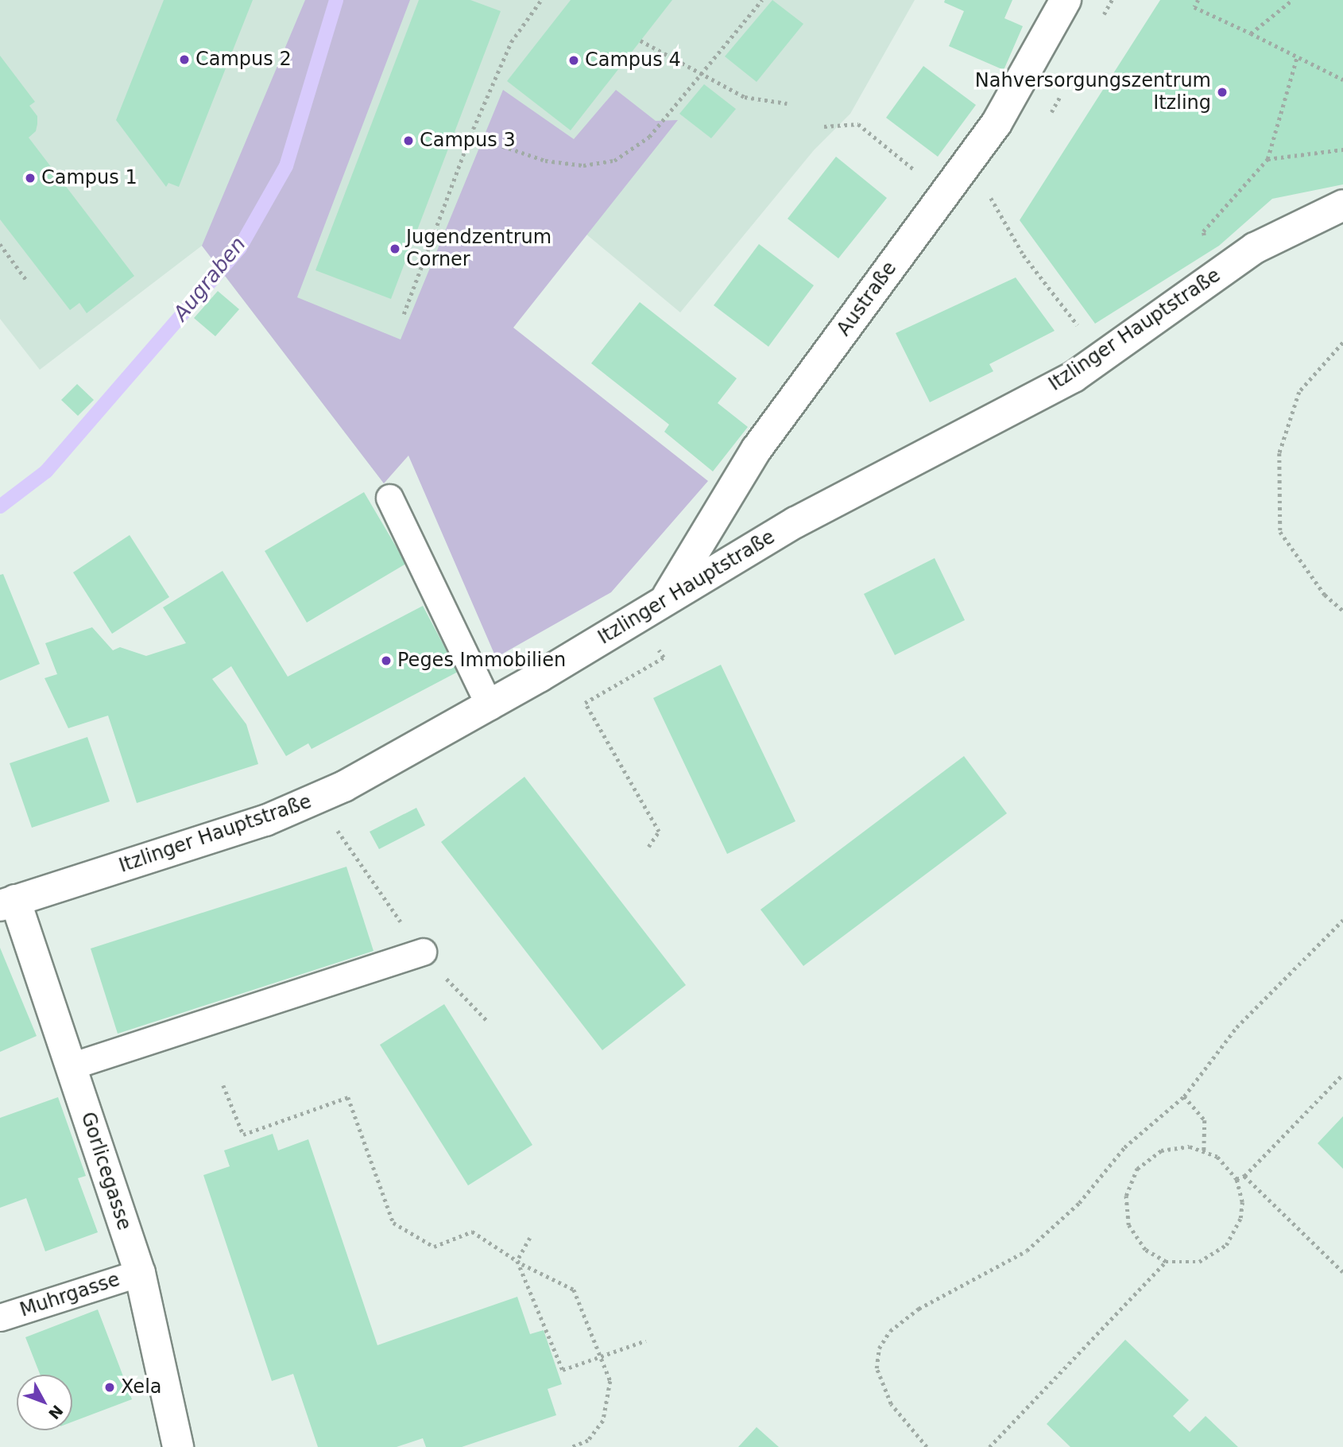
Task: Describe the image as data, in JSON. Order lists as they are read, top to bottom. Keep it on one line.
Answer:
{"streets":{"street":["Austraße","Itzlinger Hauptstraße","Gorlicegasse"],"lane":["Muhrgasse"]},"crossings":[["Austraße","Itzlinger Hauptstraße"],["Itzlinger Hauptstraße","Gorlicegasse"],["Gorlicegasse","Muhrgasse"]],"water":["Augraben"],"places":["Campus 2","Campus 4","Nahversorgungszentrum Itzling","Campus 3","Campus 1","Jugendzentrum Corner","Peges Immobilien","Xela"],"north":"bottom right"}
